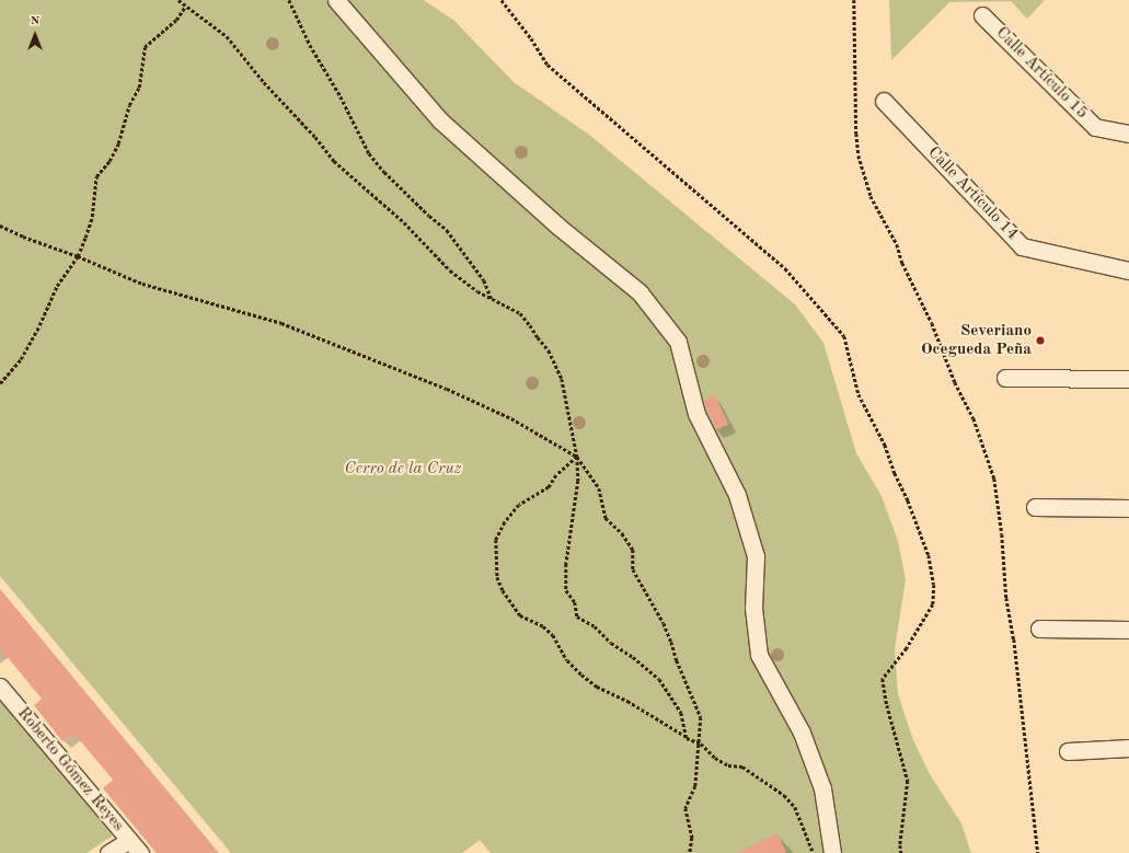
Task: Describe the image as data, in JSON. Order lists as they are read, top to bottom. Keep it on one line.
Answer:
{"streets":{"street":["Calle Artículo 15","Calle Artículo 14","Roberto Gómez Reyes"]},"parks":["Cerro de la Cruz"],"places":["Severiano Ocegueda Peña"],"north":"top"}
